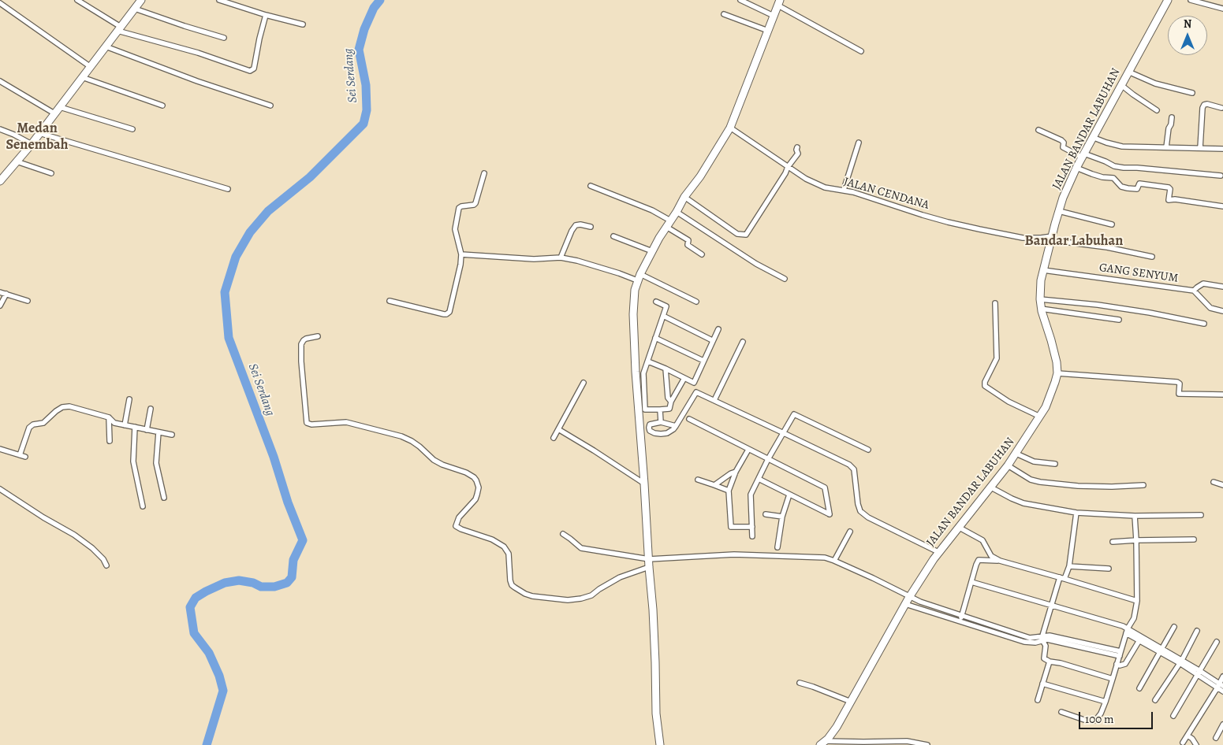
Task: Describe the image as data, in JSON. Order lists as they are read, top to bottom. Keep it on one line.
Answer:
{"streets":{"main road":["JALAN BANDAR LABUHAN"],"street":["JALAN CENDANA","GANG SENYUM"]},"crossings":[["JALAN BANDAR LABUHAN","JALAN CENDANA"],["JALAN BANDAR LABUHAN","GANG SENYUM"]],"districts":["Medan Senembah","Bandar Labuhan"],"water":["Sei Serdang"],"scale_bar":"100 m","north":"top"}
